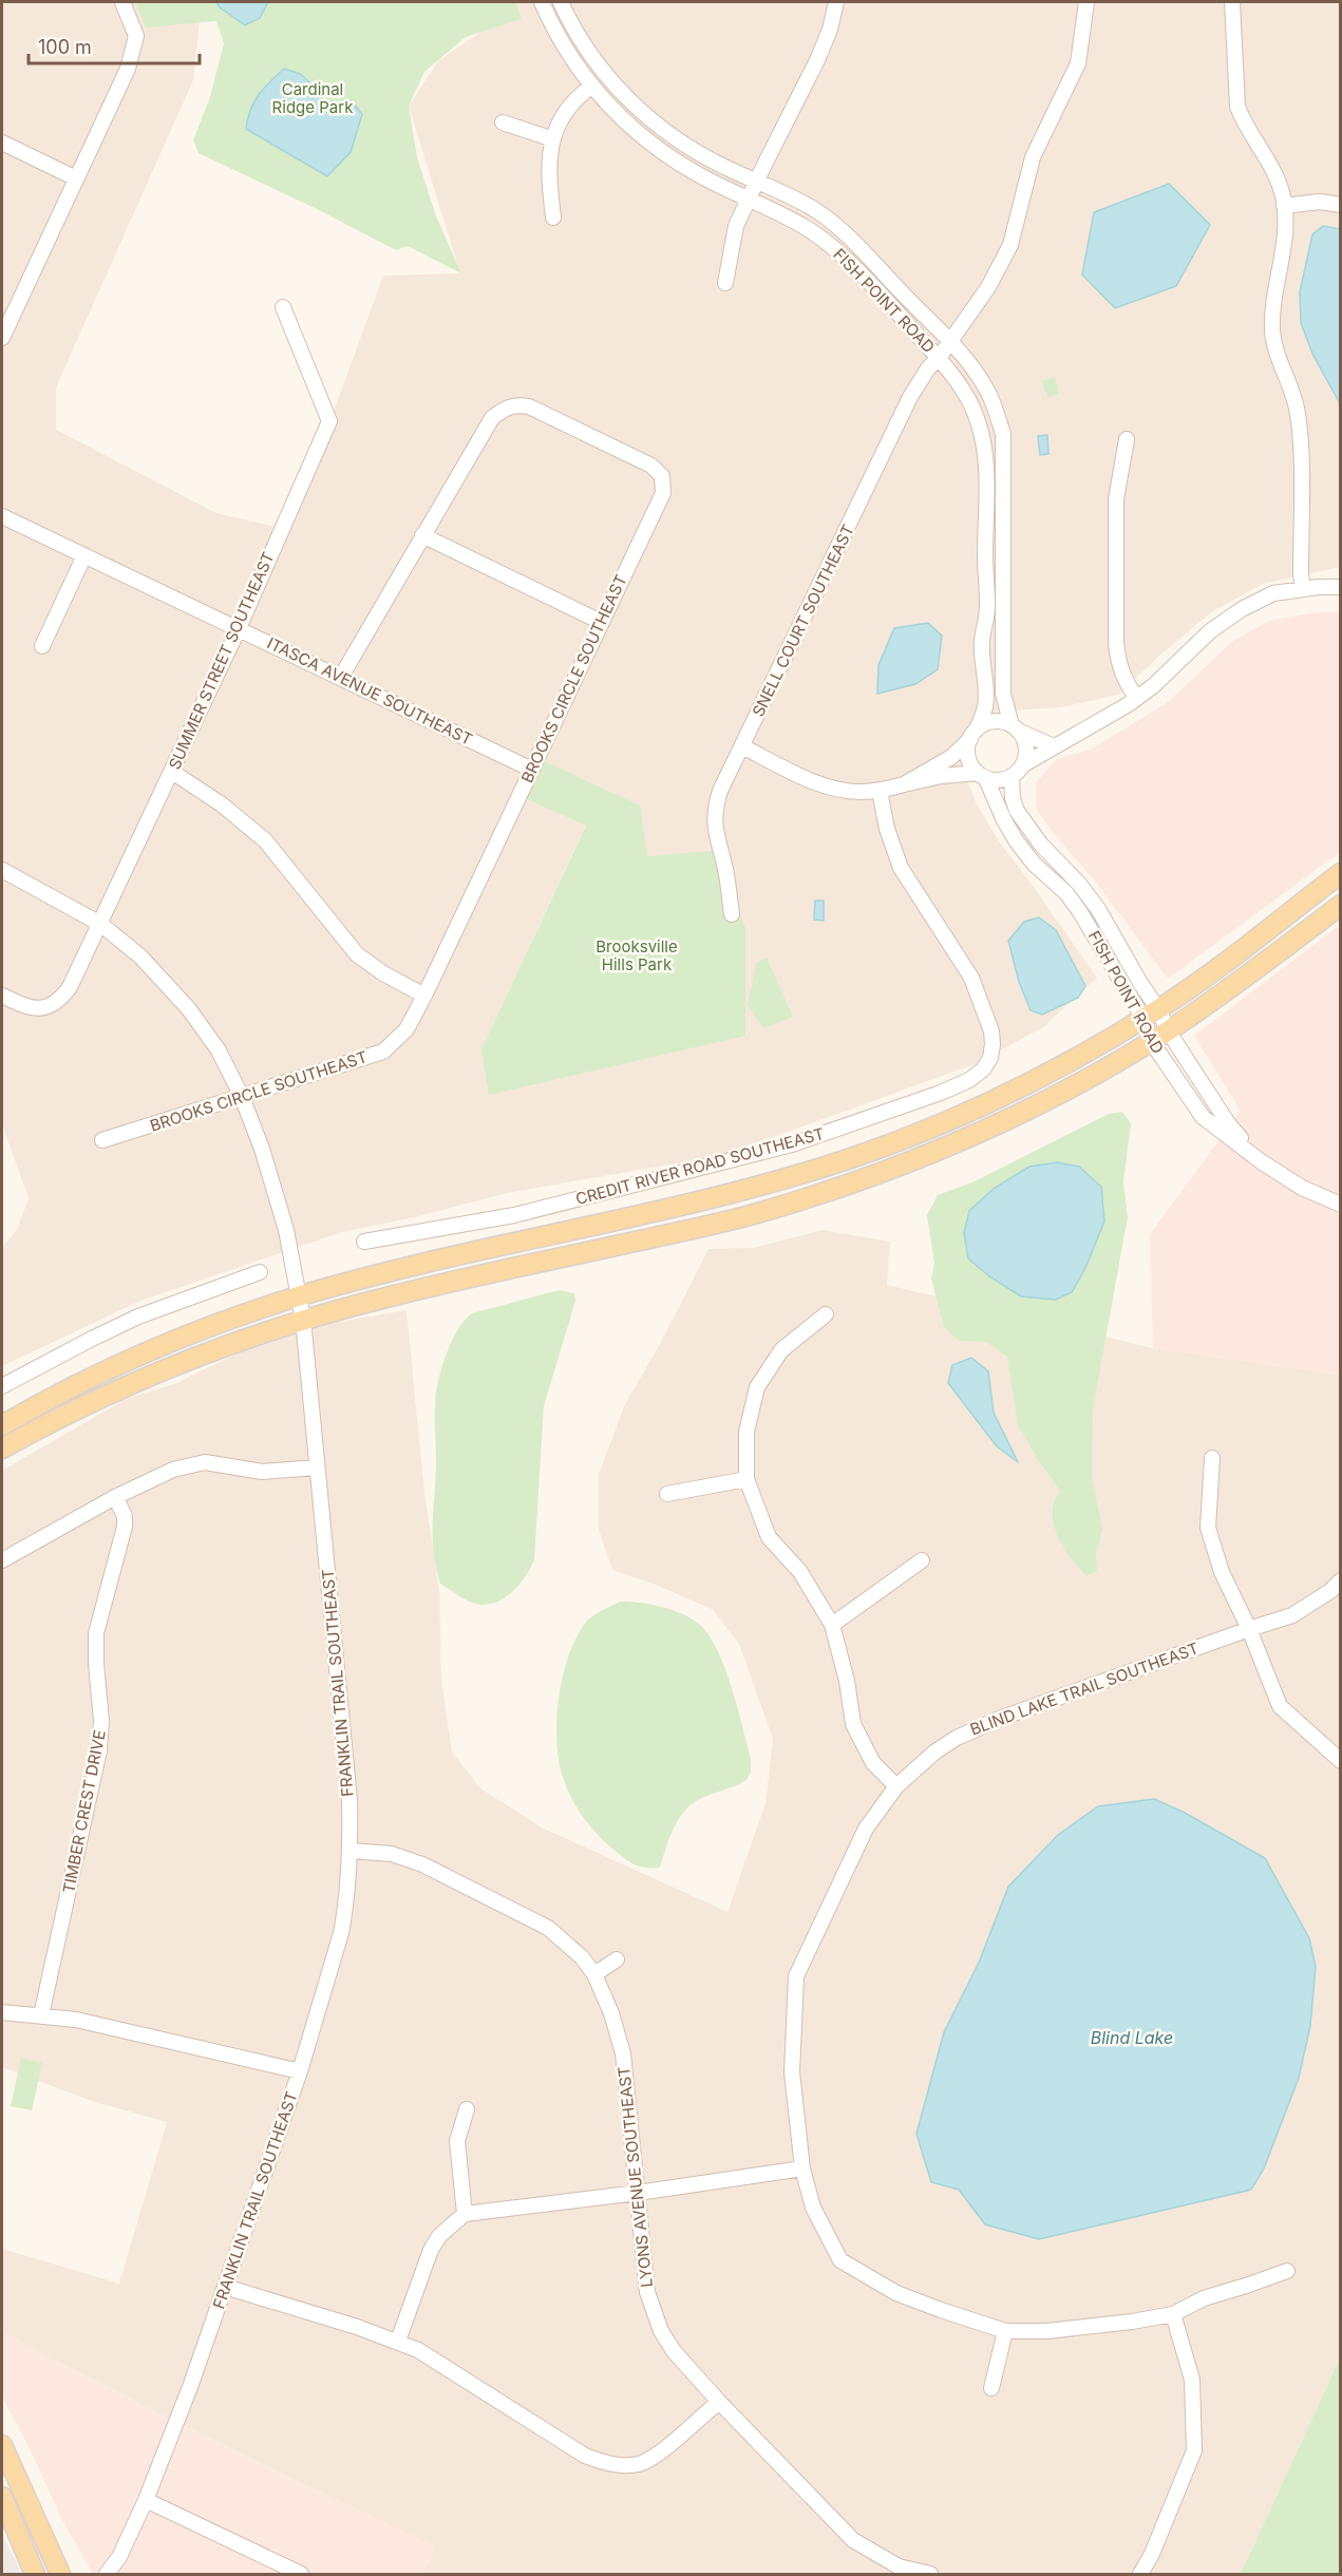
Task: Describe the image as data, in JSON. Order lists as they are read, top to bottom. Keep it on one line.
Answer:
{"streets":{"street":["FISH POINT ROAD","SNELL COURT SOUTHEAST","SUMMER STREET SOUTHEAST","BROOKS CIRCLE SOUTHEAST","ITASCA AVENUE SOUTHEAST","CREDIT RIVER ROAD SOUTHEAST","FRANKLIN TRAIL SOUTHEAST","BLIND LAKE TRAIL SOUTHEAST","TIMBER CREST DRIVE","LYONS AVENUE SOUTHEAST"]},"crossings":[["FISH POINT ROAD","SNELL COURT SOUTHEAST"],["SUMMER STREET SOUTHEAST","ITASCA AVENUE SOUTHEAST"],["SUMMER STREET SOUTHEAST","FRANKLIN TRAIL SOUTHEAST"],["BROOKS CIRCLE SOUTHEAST","ITASCA AVENUE SOUTHEAST"],["BROOKS CIRCLE SOUTHEAST","FRANKLIN TRAIL SOUTHEAST"],["FRANKLIN TRAIL SOUTHEAST","LYONS AVENUE SOUTHEAST"]],"water":["Blind Lake"],"parks":["Cardinal Ridge Park","Brooksville Hills Park"],"scale_bar":"100 m"}
